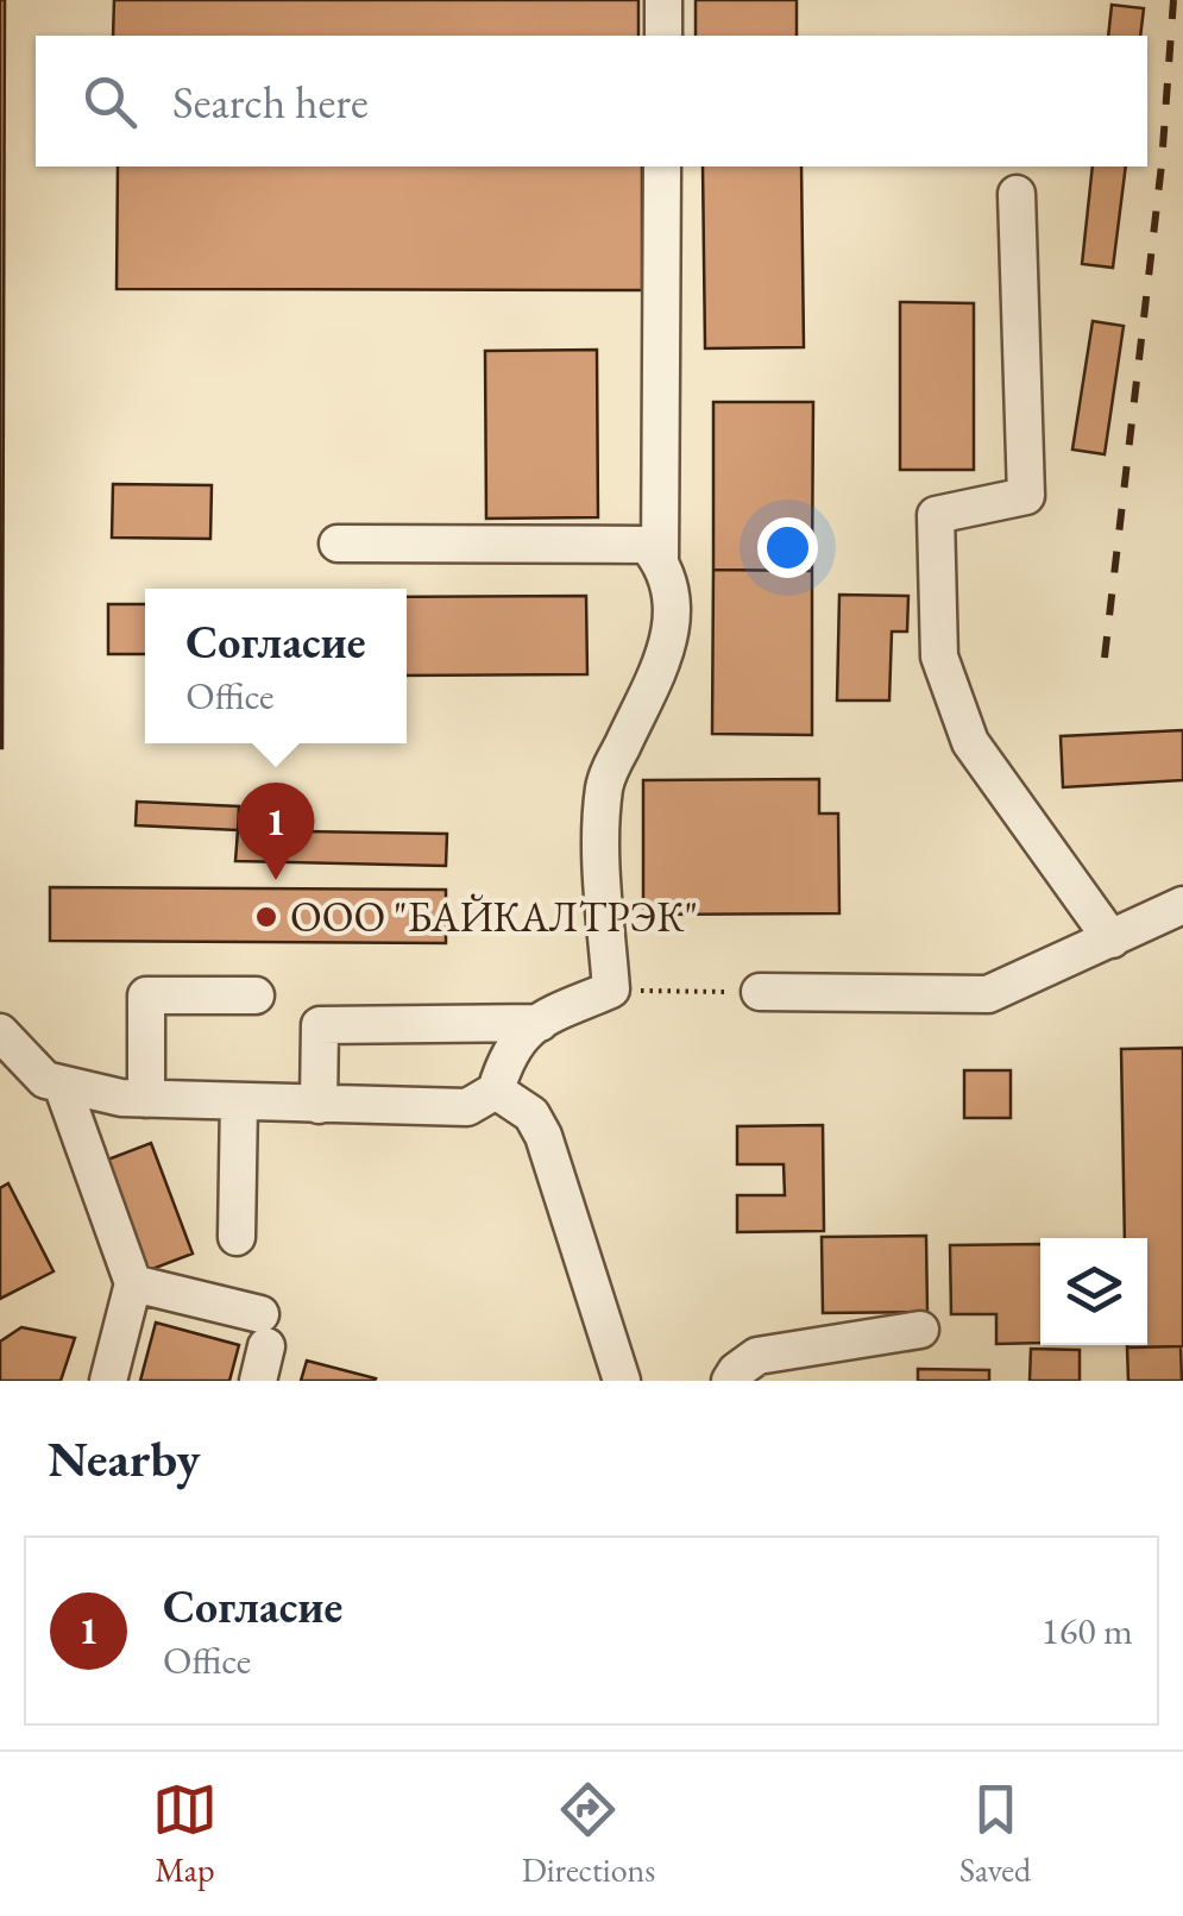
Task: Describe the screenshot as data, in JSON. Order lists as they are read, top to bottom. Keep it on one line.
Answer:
{"places":["ООО \"БАЙКАЛТРЭК\""],"page":{"search":"Search here","popup":["Согласие","Office"],"pins":"1","heading":"Nearby","list":[{"mark":"1","name":"Согласие","note":"Office","value":"160 m"}],"nav":["Map","Directions","Saved"]}}
